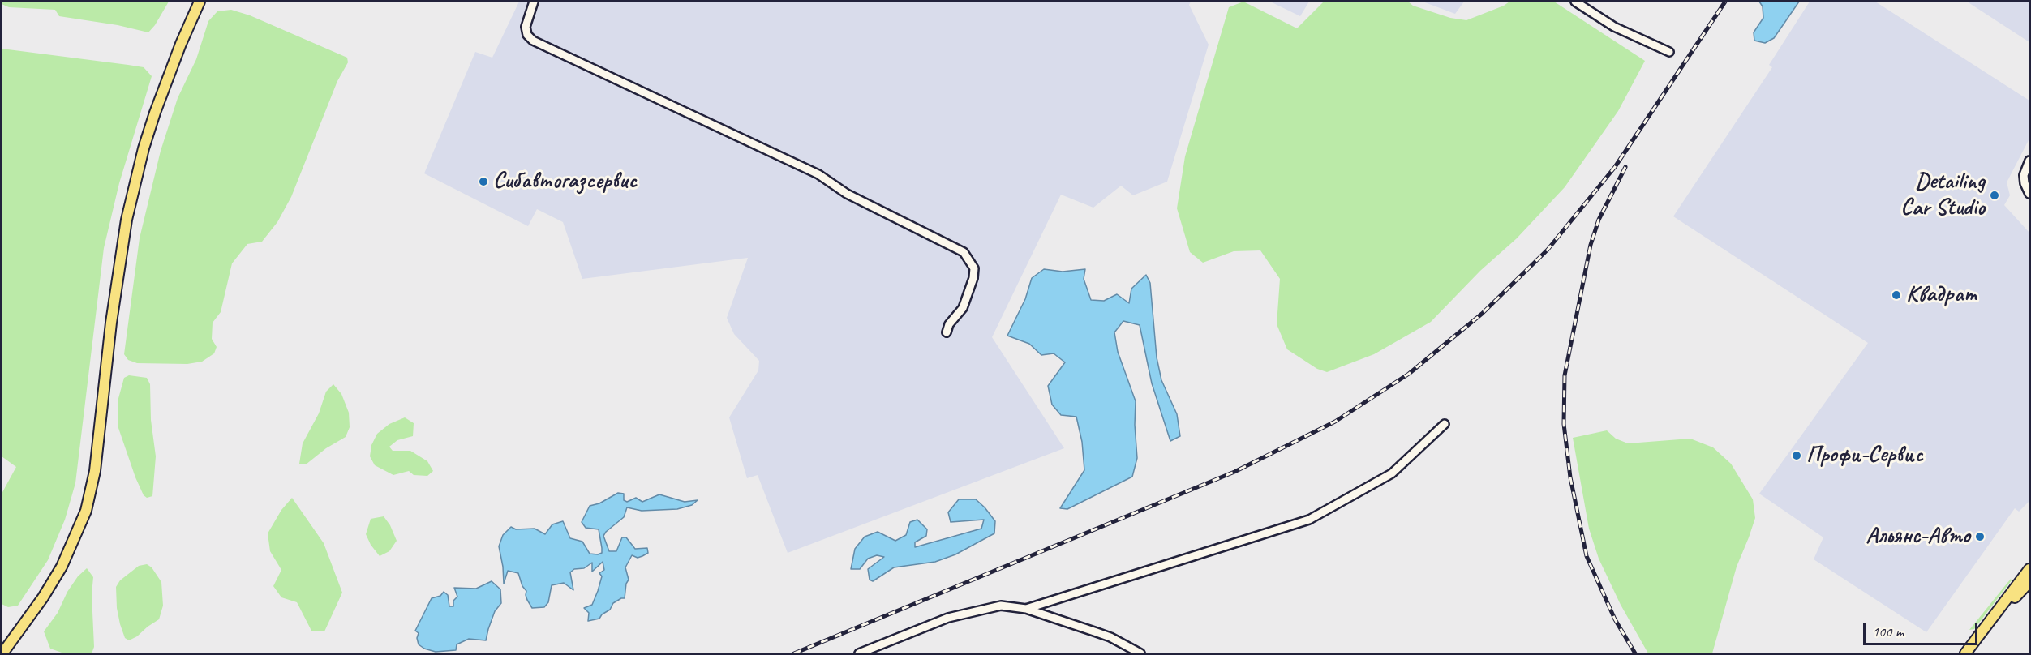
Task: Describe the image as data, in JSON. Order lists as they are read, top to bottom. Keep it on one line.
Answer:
{"places":["Сибавтогазсервис","Detailing Car Studio","Квадрат","Профи-Сервис","Альянс-Авто"],"scale_bar":"100 m"}
